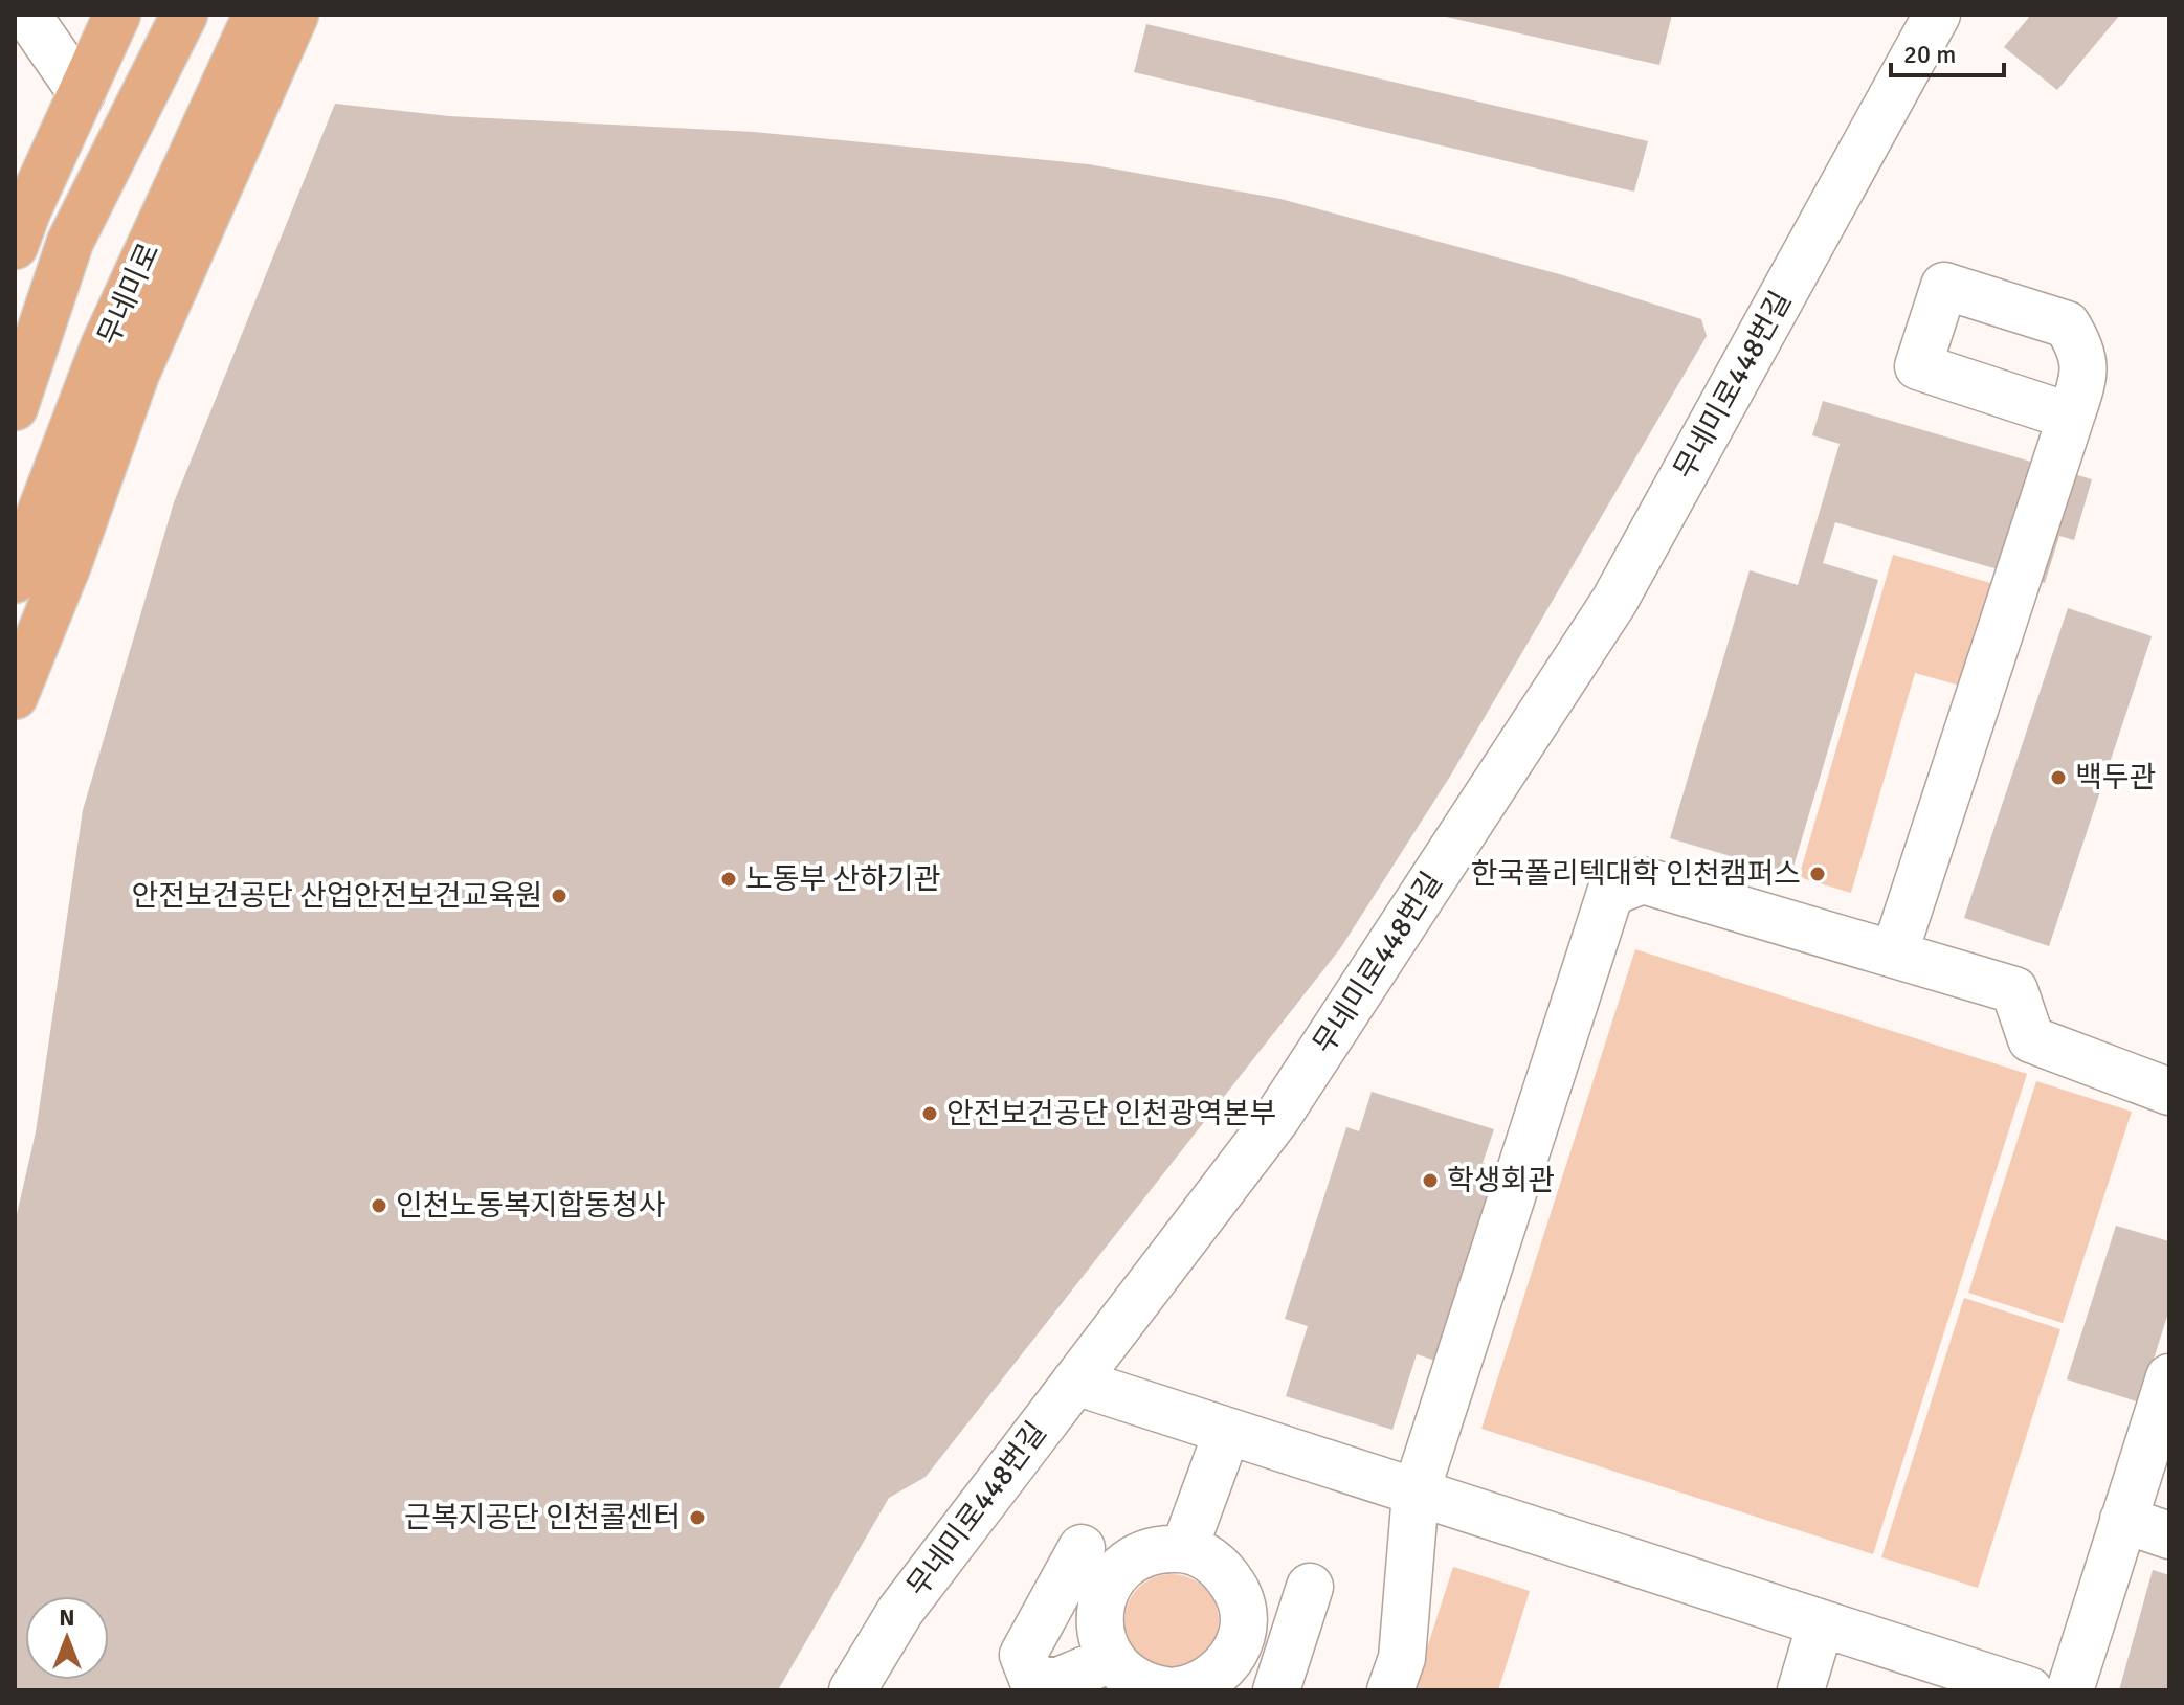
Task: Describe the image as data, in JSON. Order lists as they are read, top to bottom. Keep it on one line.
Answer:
{"streets":{"main road":["무네미로"],"street":["무네미로448번길"]},"places":["백두관","한국폴리텍대학 인천캠퍼스","노동부 산하기관","안전보건공단 산업안전보건교육원","안전보건공단 인천광역본부","학생회관","인천노동복지합동청사","근복지공단 인천콜센터"],"scale_bar":"20 m","north":"top"}
